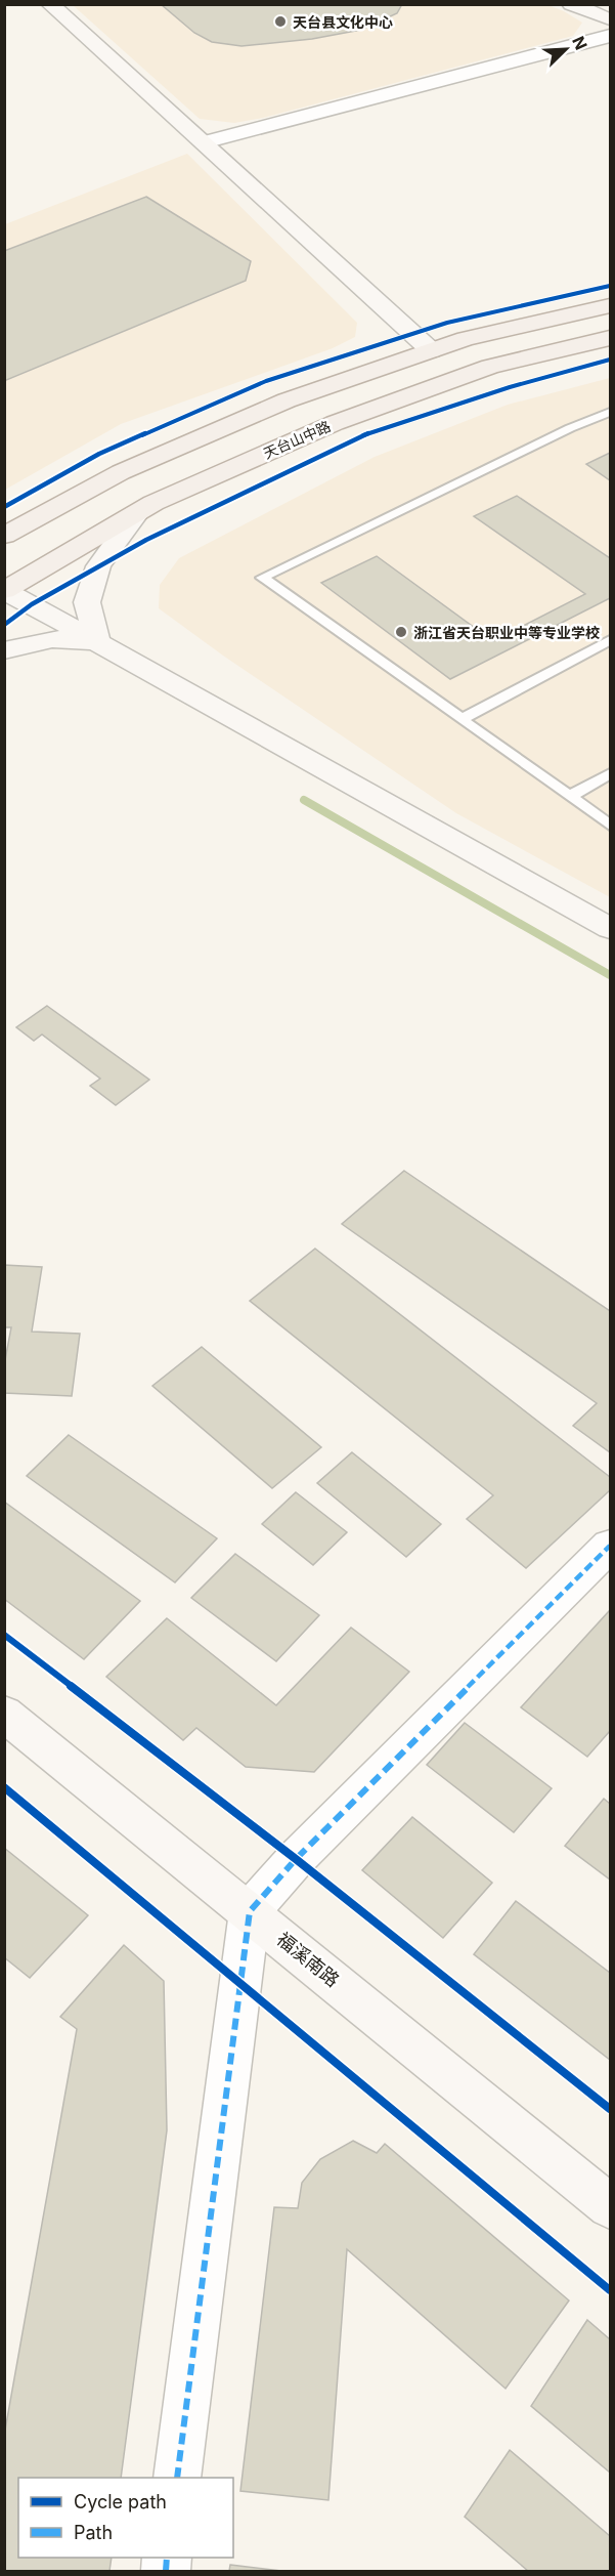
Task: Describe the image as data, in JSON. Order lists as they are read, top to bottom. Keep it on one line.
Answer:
{"streets":{"main road":["天台山中路"],"street":["福溪南路"]},"places":["天台县文化中心","浙江省天台职业中等专业学校"],"legend":["Cycle path","Path"],"north":"top right"}
